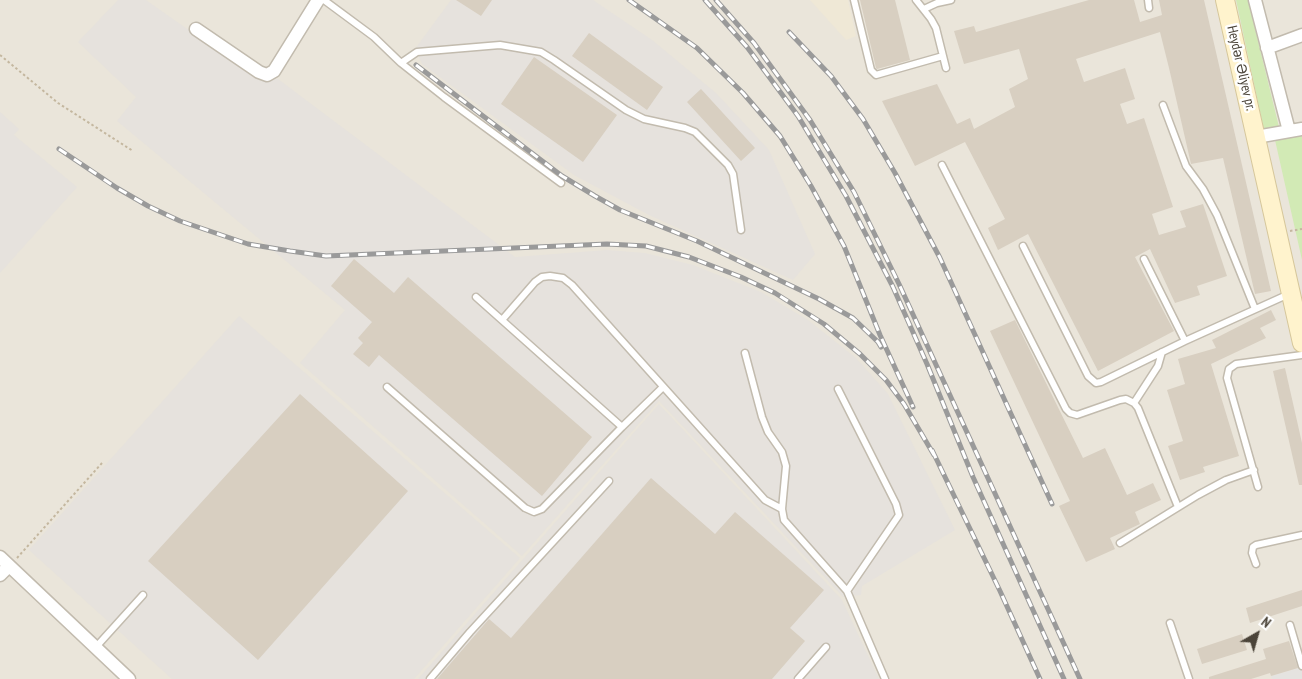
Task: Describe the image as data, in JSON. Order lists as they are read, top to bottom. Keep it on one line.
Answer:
{"streets":{"main road":["Heydər Əliyev pr."]},"north":"top right"}
